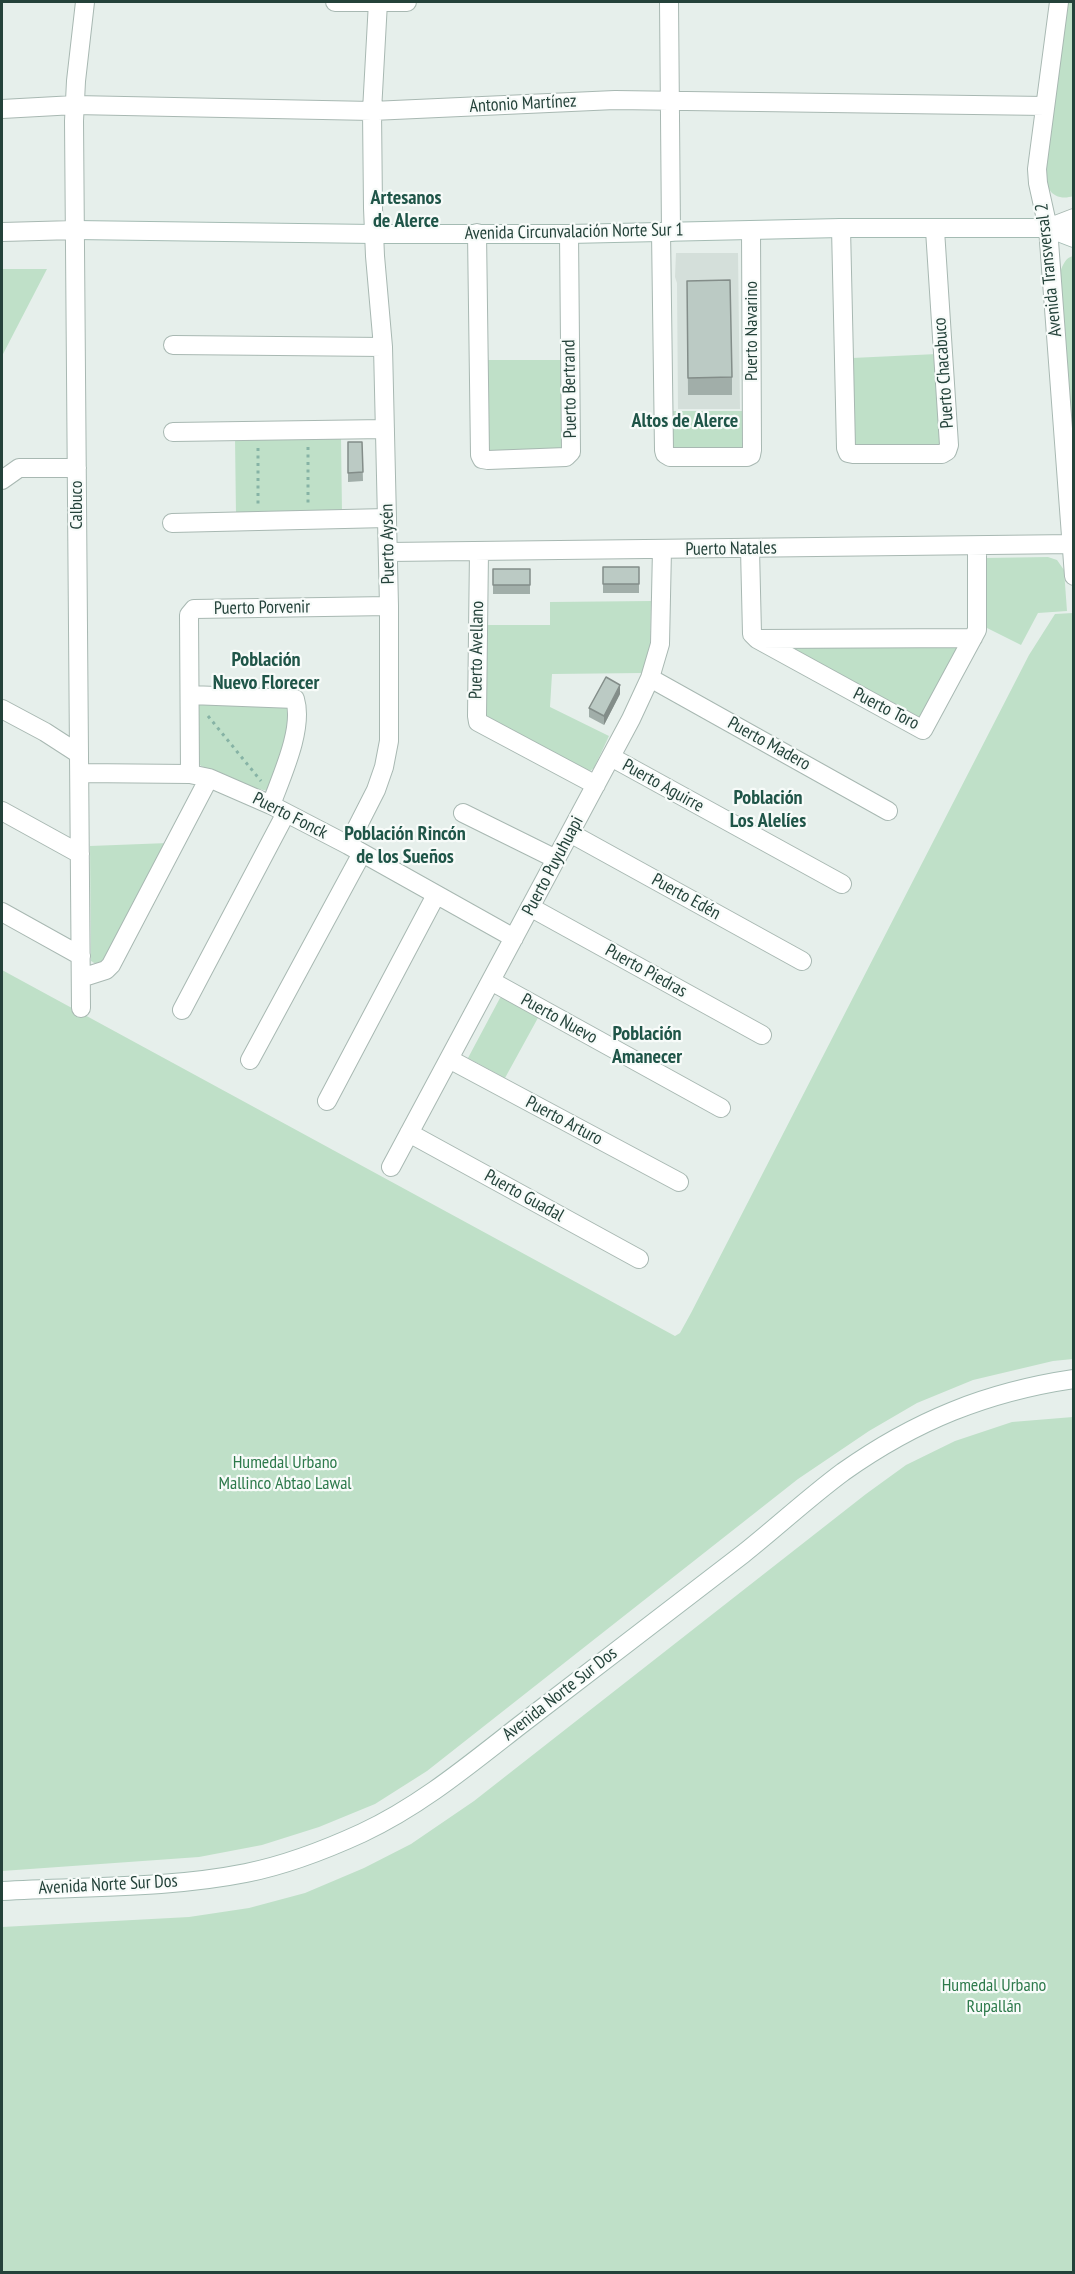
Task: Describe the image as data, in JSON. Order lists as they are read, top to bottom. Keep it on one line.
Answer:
{"streets":{"street":["Antonio Martínez","Avenida Circunvalación Norte Sur 1","Avenida Transversal 2","Puerto Navarino","Puerto Chacabuco","Puerto Bertrand","Calbuco","Puerto Aysén","Puerto Natales","Puerto Porvenir","Puerto Avellano","Puerto Toro","Puerto Madero","Puerto Aguirre","Puerto Fonck","Puerto Puyuhuapi","Puerto Edén","Puerto Piedras","Puerto Nuevo","Puerto Arturo","Puerto Guadal","Avenida Norte Sur Dos"]},"crossings":[["Antonio Martínez","Avenida Transversal 2"],["Antonio Martínez","Calbuco"],["Antonio Martínez","Puerto Aysén"],["Avenida Circunvalación Norte Sur 1","Avenida Transversal 2"],["Avenida Circunvalación Norte Sur 1","Puerto Navarino"],["Avenida Circunvalación Norte Sur 1","Puerto Chacabuco"],["Avenida Circunvalación Norte Sur 1","Puerto Bertrand"],["Avenida Circunvalación Norte Sur 1","Calbuco"],["Avenida Circunvalación Norte Sur 1","Puerto Aysén"],["Avenida Transversal 2","Puerto Natales"],["Calbuco","Puerto Fonck"],["Puerto Aysén","Puerto Natales"],["Puerto Aysén","Puerto Porvenir"],["Puerto Aysén","Puerto Fonck"],["Puerto Natales","Puerto Avellano"],["Puerto Natales","Puerto Toro"],["Puerto Natales","Puerto Puyuhuapi"],["Puerto Porvenir","Puerto Fonck"],["Puerto Avellano","Puerto Puyuhuapi"],["Puerto Madero","Puerto Puyuhuapi"],["Puerto Aguirre","Puerto Puyuhuapi"],["Puerto Fonck","Puerto Puyuhuapi"],["Puerto Puyuhuapi","Puerto Edén"],["Puerto Puyuhuapi","Puerto Piedras"],["Puerto Puyuhuapi","Puerto Nuevo"],["Puerto Puyuhuapi","Puerto Arturo"],["Puerto Puyuhuapi","Puerto Guadal"]],"districts":["Artesanos de Alerce","Altos de Alerce","Población Nuevo Florecer","Población Los Alelíes","Población Rincón de los Sueños","Población Amanecer"],"parks":["Humedal Urbano Mallinco Abtao Lawal","Humedal Urbano Rupallán"]}
